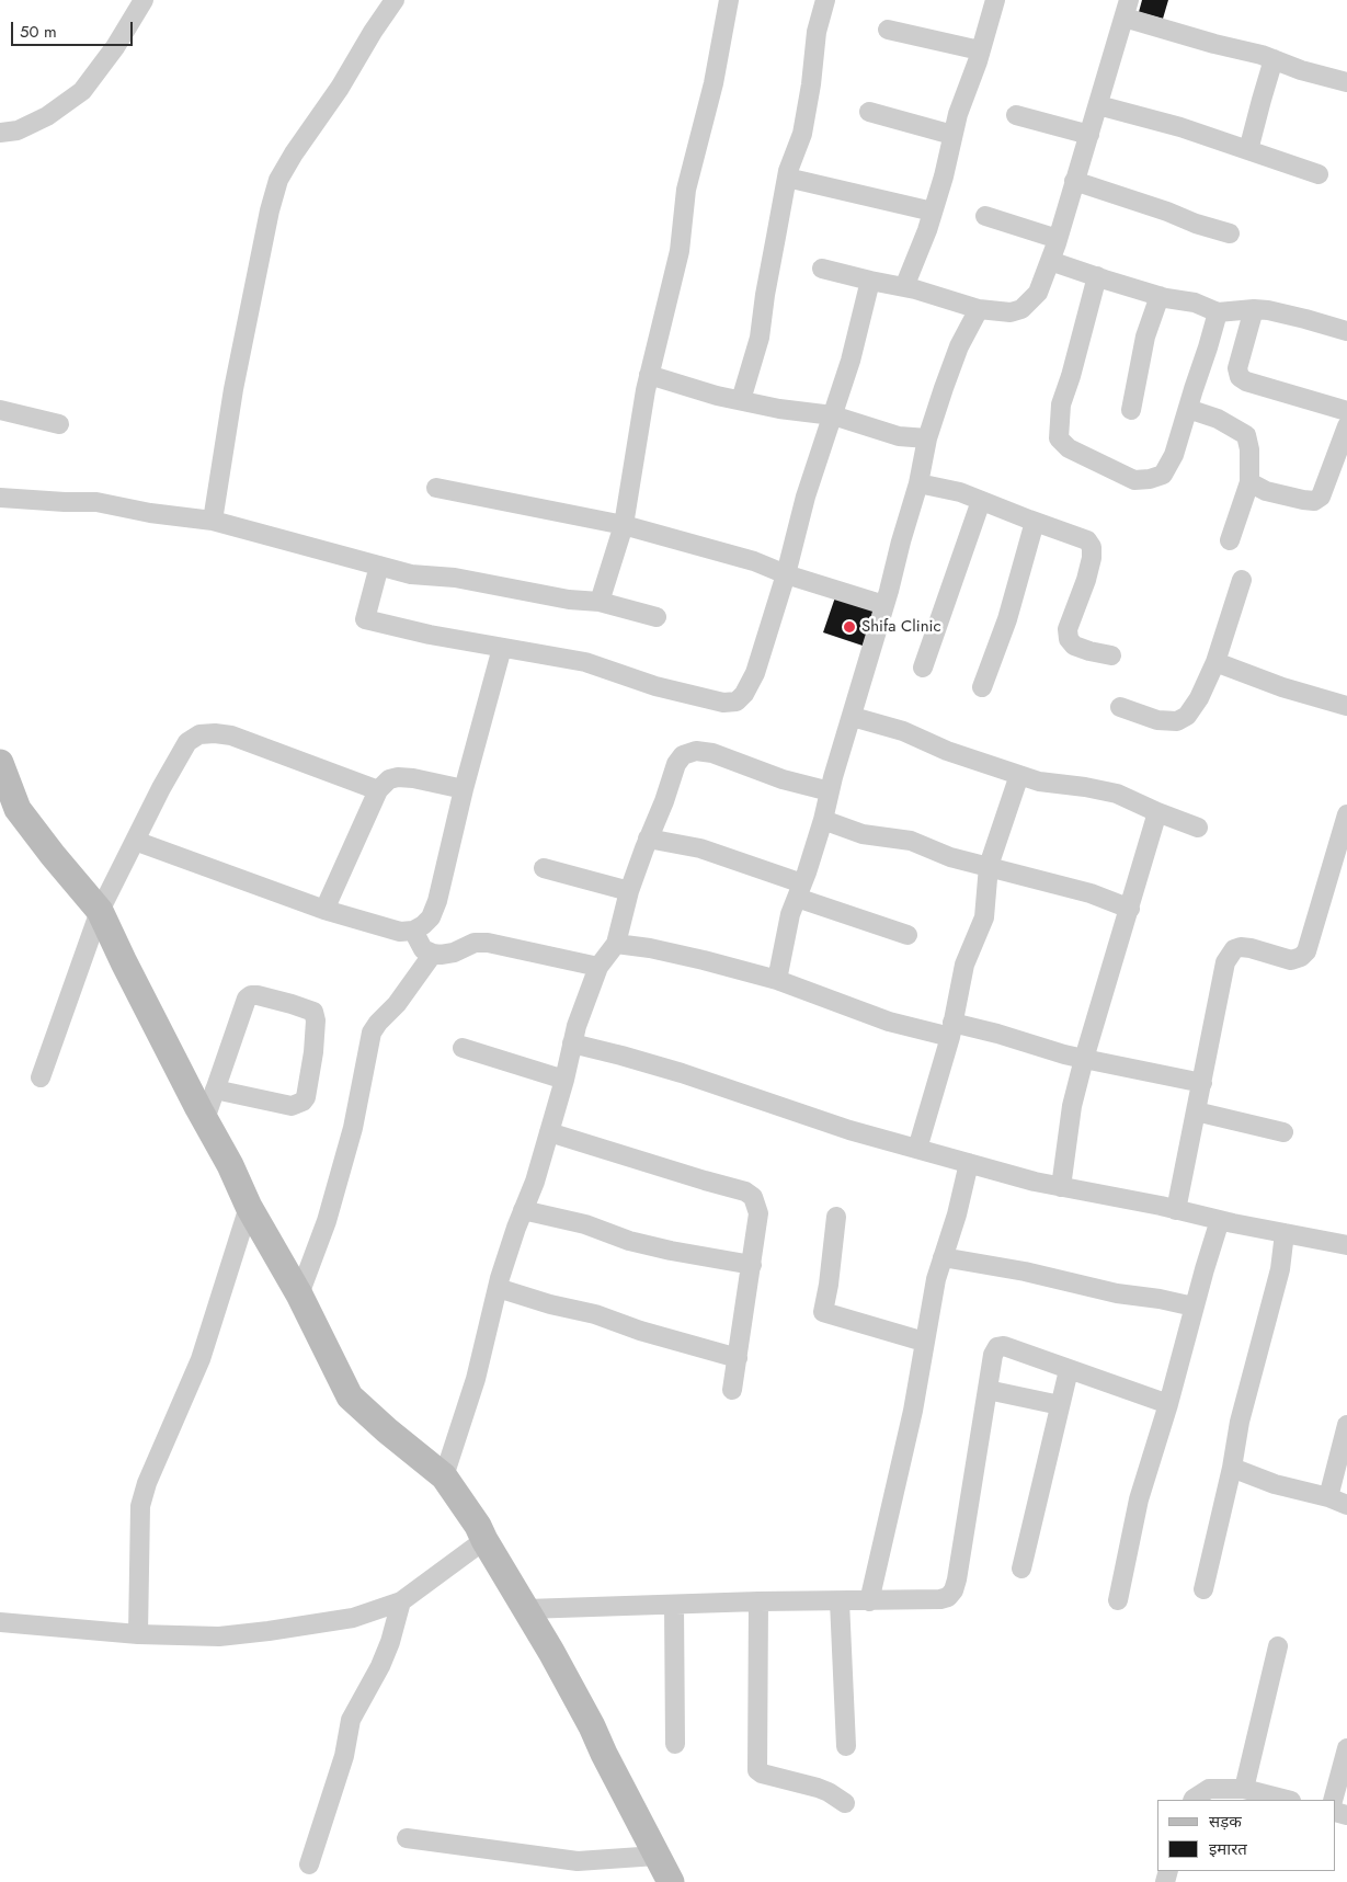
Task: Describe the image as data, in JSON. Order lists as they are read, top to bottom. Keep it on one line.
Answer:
{"places":["Shifa Clinic"],"legend":["सड़क","इमारत"],"scale_bar":"50 m"}
